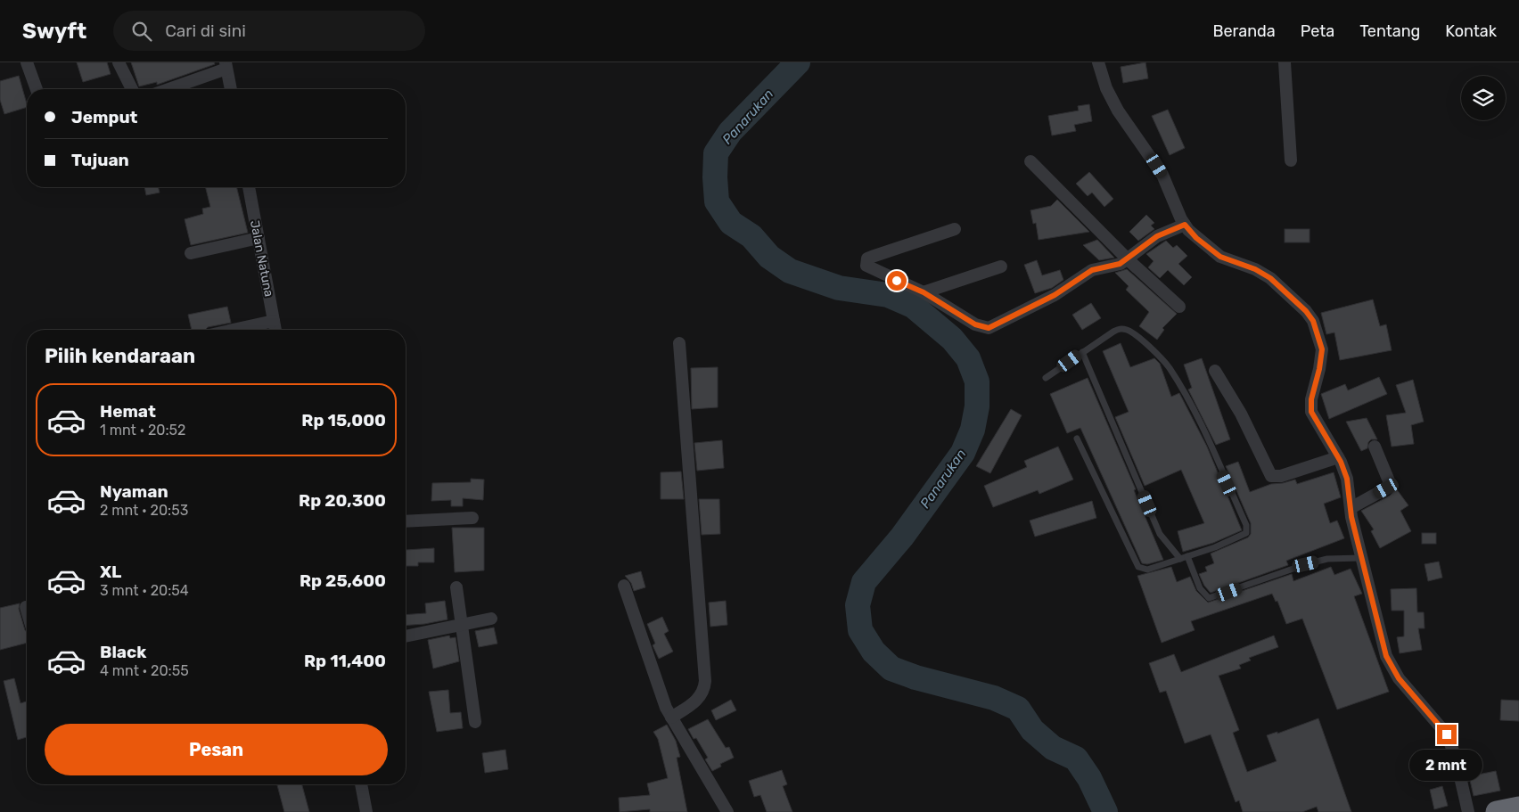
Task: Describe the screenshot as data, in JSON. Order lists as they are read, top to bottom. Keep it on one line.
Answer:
{"streets":{"street":["Jalan Natuna"]},"water":["Panarukan"],"page":{"header":"Swyft","search":"Cari di sini","nav":["Beranda","Peta","Tentang","Kontak"],"banner":["Jemput","Tujuan"],"heading":"Pilih kendaraan","list":[{"name":"Hemat","note":"1 mnt · 20:52","value":"Rp 15,000"},{"name":"Nyaman","note":"2 mnt · 20:53","value":"Rp 20,300"},{"name":"XL","note":"3 mnt · 20:54","value":"Rp 25,600"},{"name":"Black","note":"4 mnt · 20:55","value":"Rp 11,400"}],"buttons":"Pesan","bubble":"2 mnt"}}
